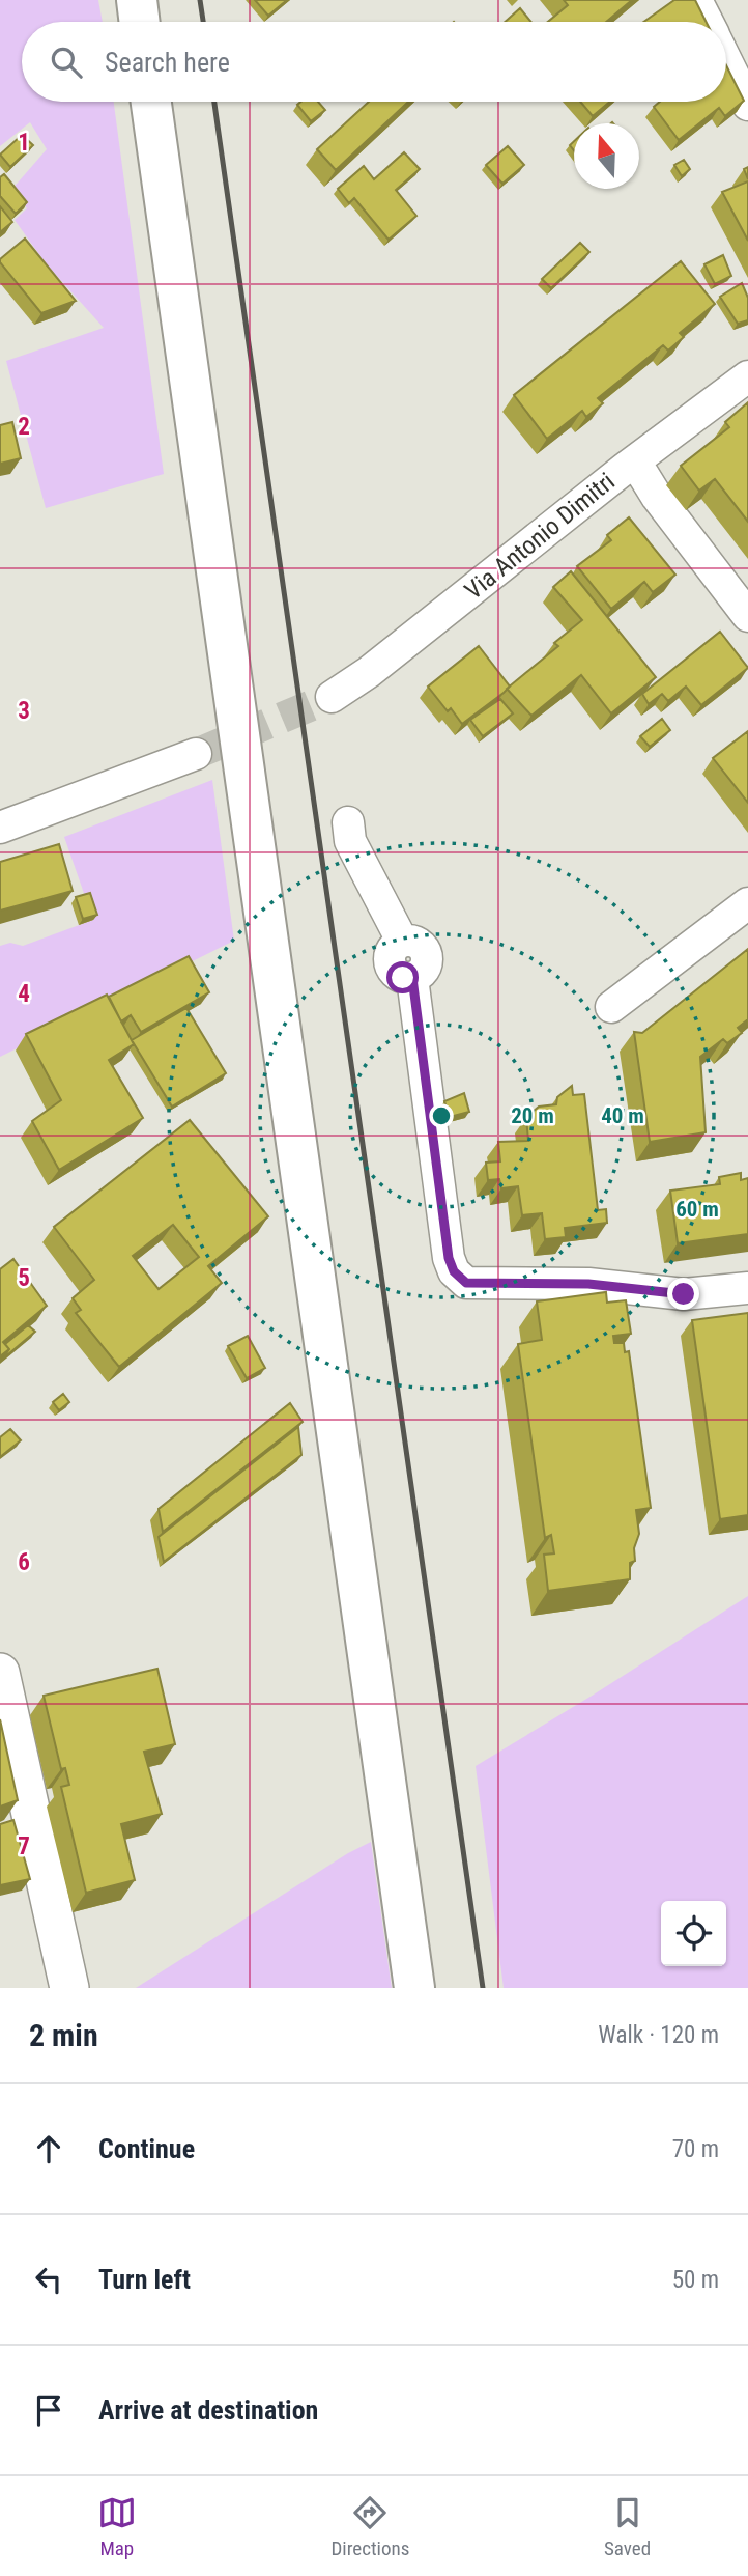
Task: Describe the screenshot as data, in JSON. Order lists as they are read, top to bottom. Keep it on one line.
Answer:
{"streets":{"street":["Via Antonio Dimitri"]},"north":"top","page":{"search":"Search here","heading":["2 min","Walk · 120 m"],"list":[["Continue","70 m"],["Turn left","50 m"],"Arrive at destination"],"nav":["Map","Directions","Saved"]},"grid":{"rows":["1","2","3","4","5","6","7"]},"rings":["20 m","40 m","60 m"]}
